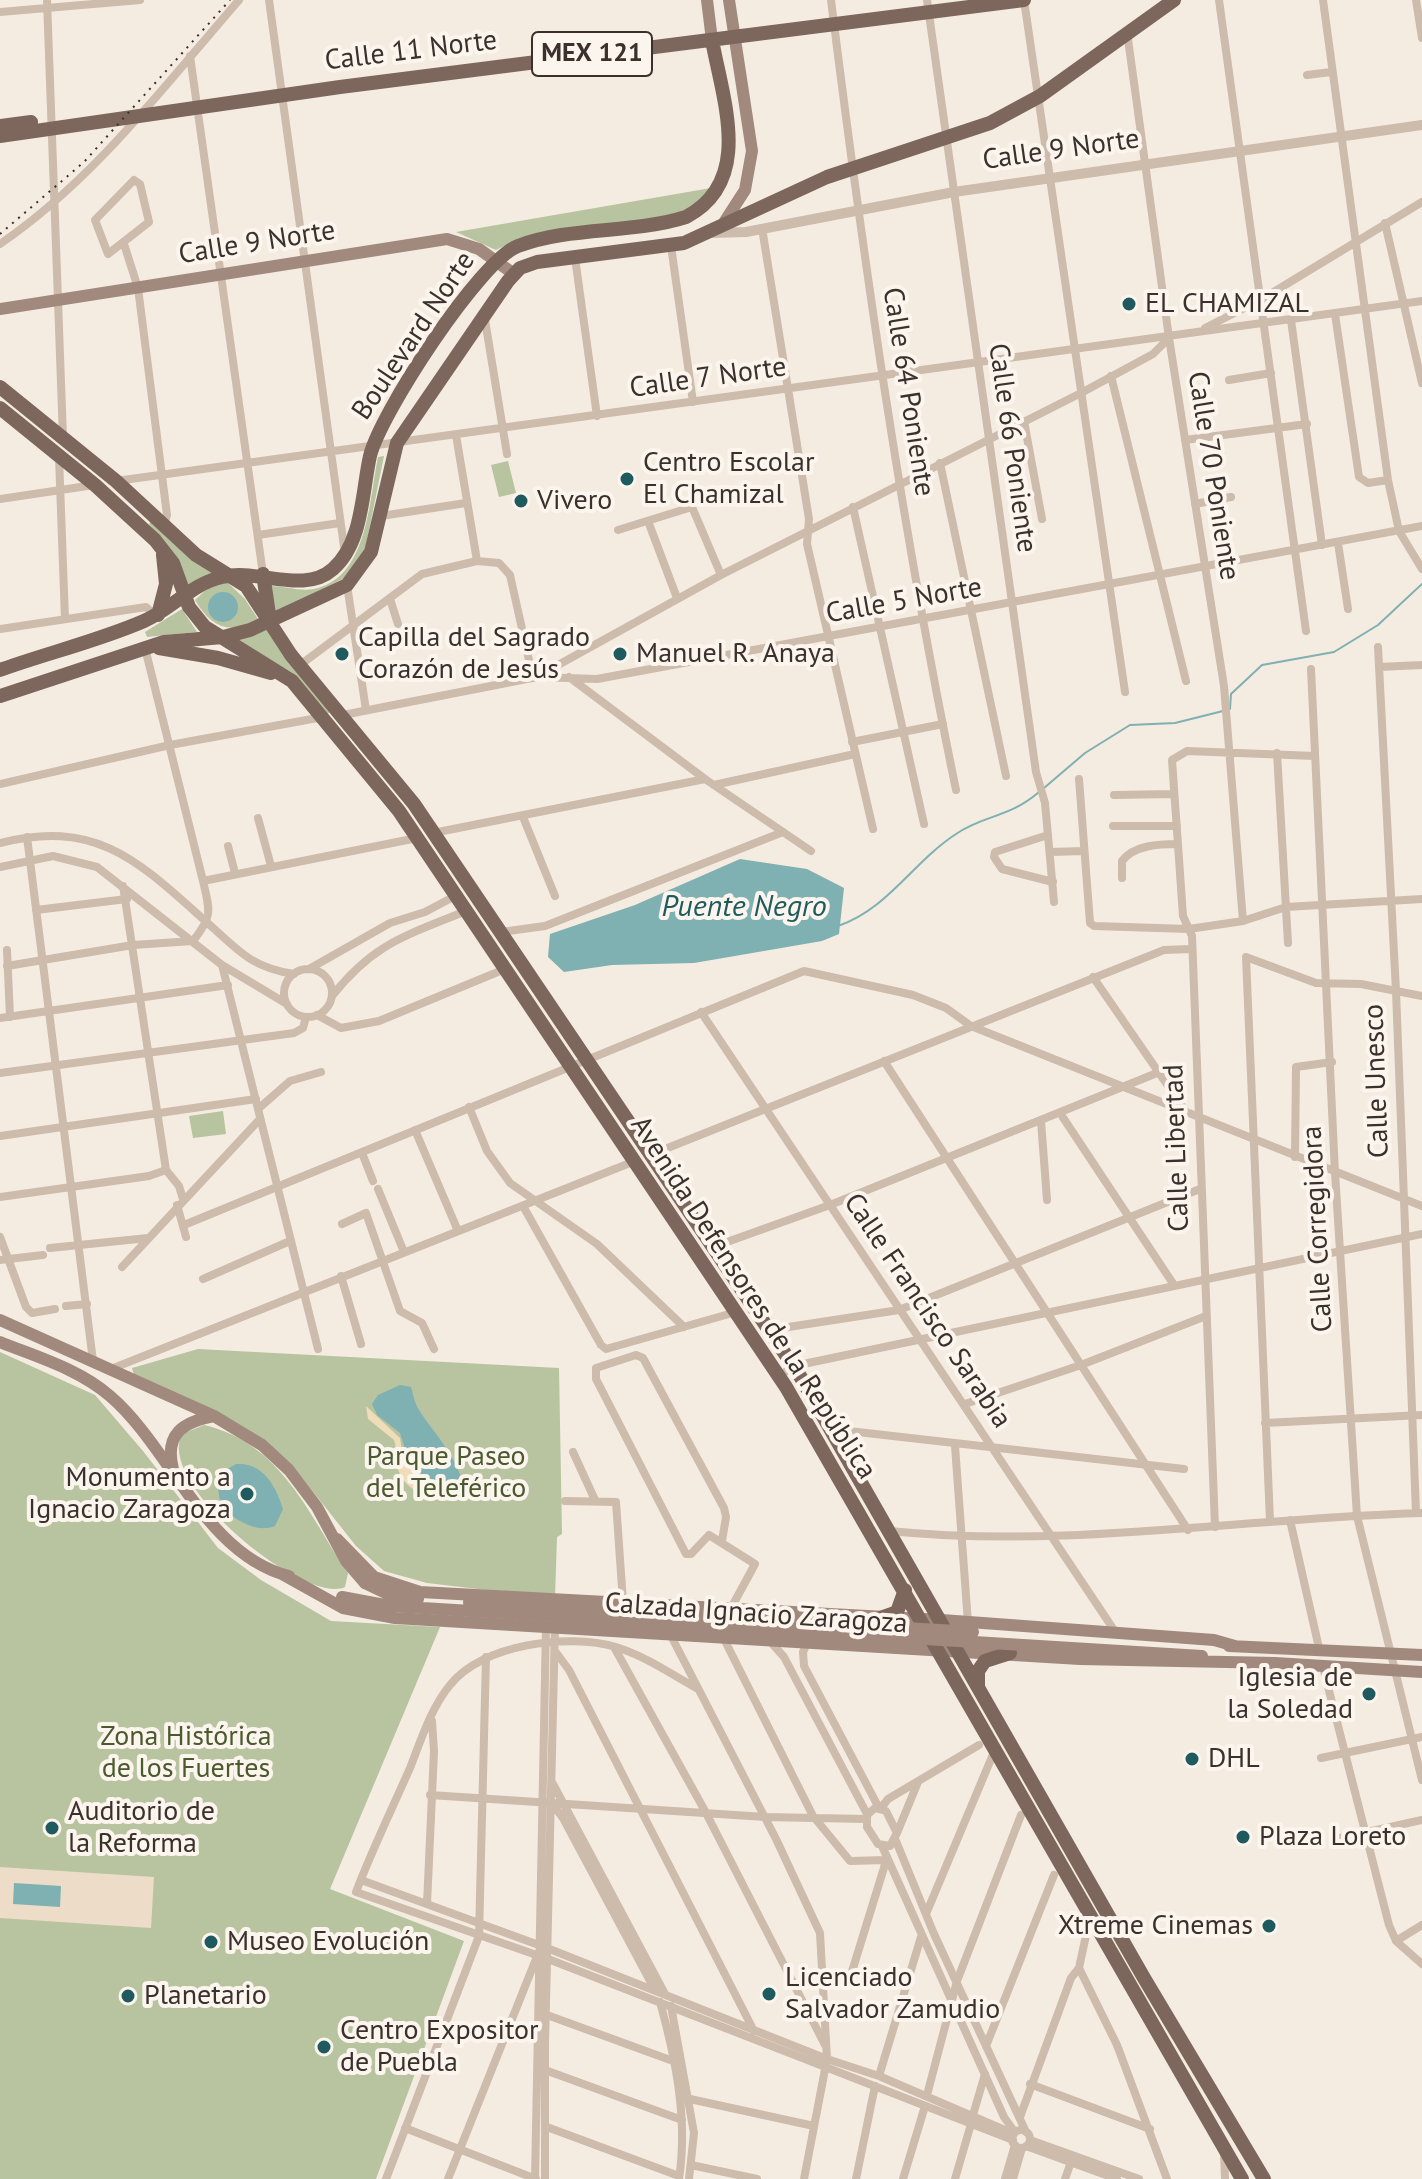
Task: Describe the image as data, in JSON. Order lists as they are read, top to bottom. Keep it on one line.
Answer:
{"streets":{"main road":["Calle 11 Norte","MEX 121","Calle 9 Norte","Boulevard Norte","Avenida Defensores de la República","Calzada Ignacio Zaragoza"],"street":["Calle 7 Norte","Calle 64 Poniente","Calle 66 Poniente","Calle 70 Poniente","Calle 5 Norte","Calle Unesco","Calle Libertad","Calle Corregidora","Calle Francisco Sarabia"]},"crossings":[["Calle 11 Norte","Boulevard Norte"],["Calle 11 Norte","Calle 64 Poniente"],["Calle 11 Norte","Calle 66 Poniente"],["Calle 9 Norte","Boulevard Norte"],["Calle 9 Norte","Calle 64 Poniente"],["Calle 9 Norte","Calle 66 Poniente"],["Calle 9 Norte","Calle 70 Poniente"],["Boulevard Norte","Calle 7 Norte"],["Boulevard Norte","Avenida Defensores de la República"],["Calle 7 Norte","Calle 64 Poniente"],["Calle 7 Norte","Calle 66 Poniente"],["Calle 7 Norte","Calle 70 Poniente"],["Calle 64 Poniente","Calle 5 Norte"],["Calle 66 Poniente","Calle 5 Norte"],["Calle 70 Poniente","Calle 5 Norte"],["Calle 70 Poniente","Calle Libertad"],["Calle Corregidora","Calzada Ignacio Zaragoza"],["Avenida Defensores de la República","Calzada Ignacio Zaragoza"],["Calle Francisco Sarabia","Calzada Ignacio Zaragoza"]],"water":["Puente Negro"],"parks":["Parque Paseo del Teleférico","Zona Histórica de los Fuertes"],"places":["EL CHAMIZAL","Centro Escolar El Chamizal","Vivero","Capilla del Sagrado Corazón de Jesús","Manuel R. Anaya","Monumento a Ignacio Zaragoza","Iglesia de la Soledad","DHL","Auditorio de la Reforma","Plaza Loreto","Xtreme Cinemas","Museo Evolución","Licenciado Salvador Zamudio","Planetario","Centro Expositor de Puebla"]}
